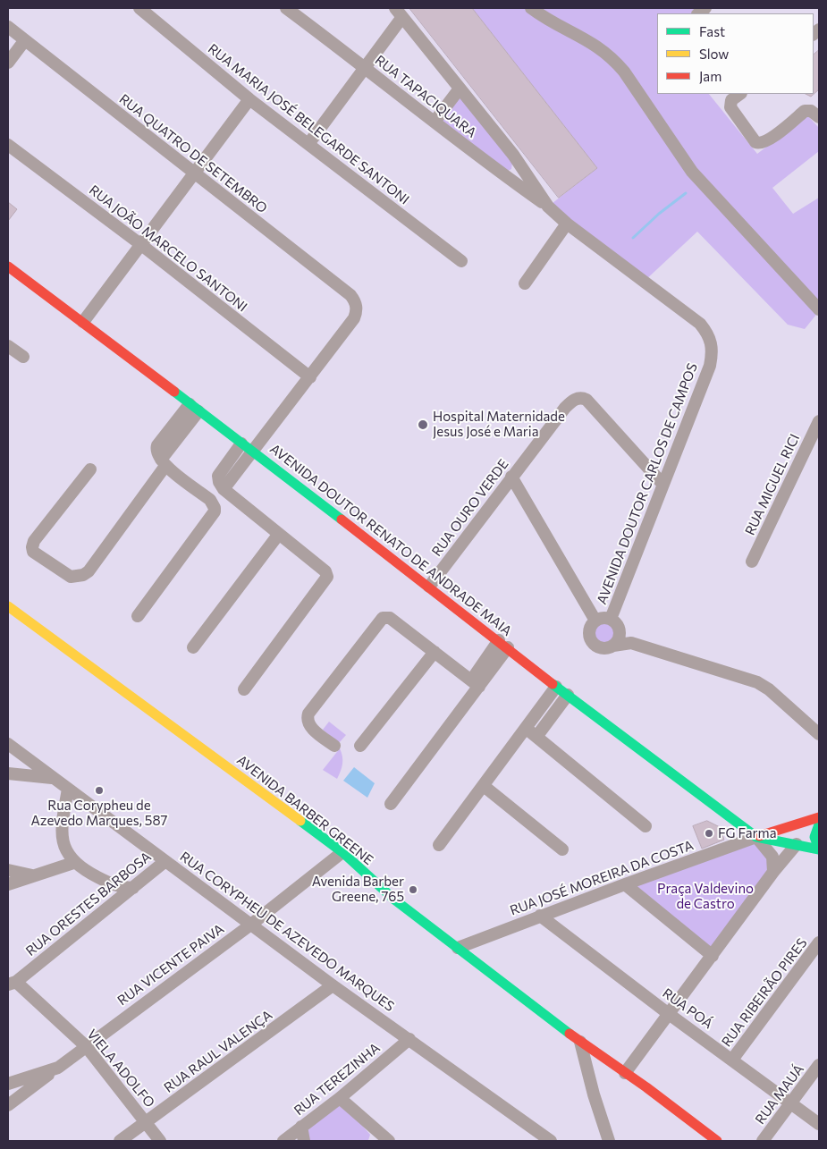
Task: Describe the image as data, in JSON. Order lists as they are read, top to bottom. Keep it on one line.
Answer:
{"streets":{"street":["RUA TAPACIQUARA","RUA MARIA JOSÉ BELEGARDE SANTONI","RUA QUATRO DE SETEMBRO","RUA JOÃO MARCELO SANTONI","AVENIDA DOUTOR CARLOS DE CAMPOS","RUA MIGUEL RICI","RUA OURO VERDE","AVENIDA DOUTOR RENATO DE ANDRADE MAIA","AVENIDA BARBER GREENE","RUA JOSÉ MOREIRA DA COSTA","RUA ORESTES BARBOSA","RUA CORYPHEU DE AZEVEDO MARQUES","RUA VICENTE PAIVA","RUA RIBEIRÃO PIRES","RUA POÁ","RUA RAUL VALENÇA","VIELA ADOLFO","RUA TEREZINHA","RUA MAUÁ"]},"crossings":[["RUA TAPACIQUARA","AVENIDA DOUTOR CARLOS DE CAMPOS"],["RUA QUATRO DE SETEMBRO","RUA JOÃO MARCELO SANTONI"],["AVENIDA DOUTOR CARLOS DE CAMPOS","RUA OURO VERDE"],["RUA OURO VERDE","AVENIDA DOUTOR RENATO DE ANDRADE MAIA"],["AVENIDA DOUTOR RENATO DE ANDRADE MAIA","RUA JOSÉ MOREIRA DA COSTA"],["AVENIDA BARBER GREENE","RUA JOSÉ MOREIRA DA COSTA"],["AVENIDA BARBER GREENE","RUA VICENTE PAIVA"],["RUA JOSÉ MOREIRA DA COSTA","RUA POÁ"],["RUA ORESTES BARBOSA","RUA CORYPHEU DE AZEVEDO MARQUES"],["RUA ORESTES BARBOSA","VIELA ADOLFO"],["RUA CORYPHEU DE AZEVEDO MARQUES","RUA VICENTE PAIVA"],["RUA CORYPHEU DE AZEVEDO MARQUES","RUA RAUL VALENÇA"],["RUA CORYPHEU DE AZEVEDO MARQUES","RUA TEREZINHA"],["RUA VICENTE PAIVA","VIELA ADOLFO"],["RUA RIBEIRÃO PIRES","RUA POÁ"],["RUA POÁ","RUA MAUÁ"],["RUA RAUL VALENÇA","VIELA ADOLFO"]],"parks":["Praça Valdevino de Castro"],"places":["Hospital Maternidade Jesus José e Maria","Rua Corypheu de Azevedo Marques, 587","FG Farma","Avenida Barber Greene, 765"],"legend":["Fast","Slow","Jam"]}
